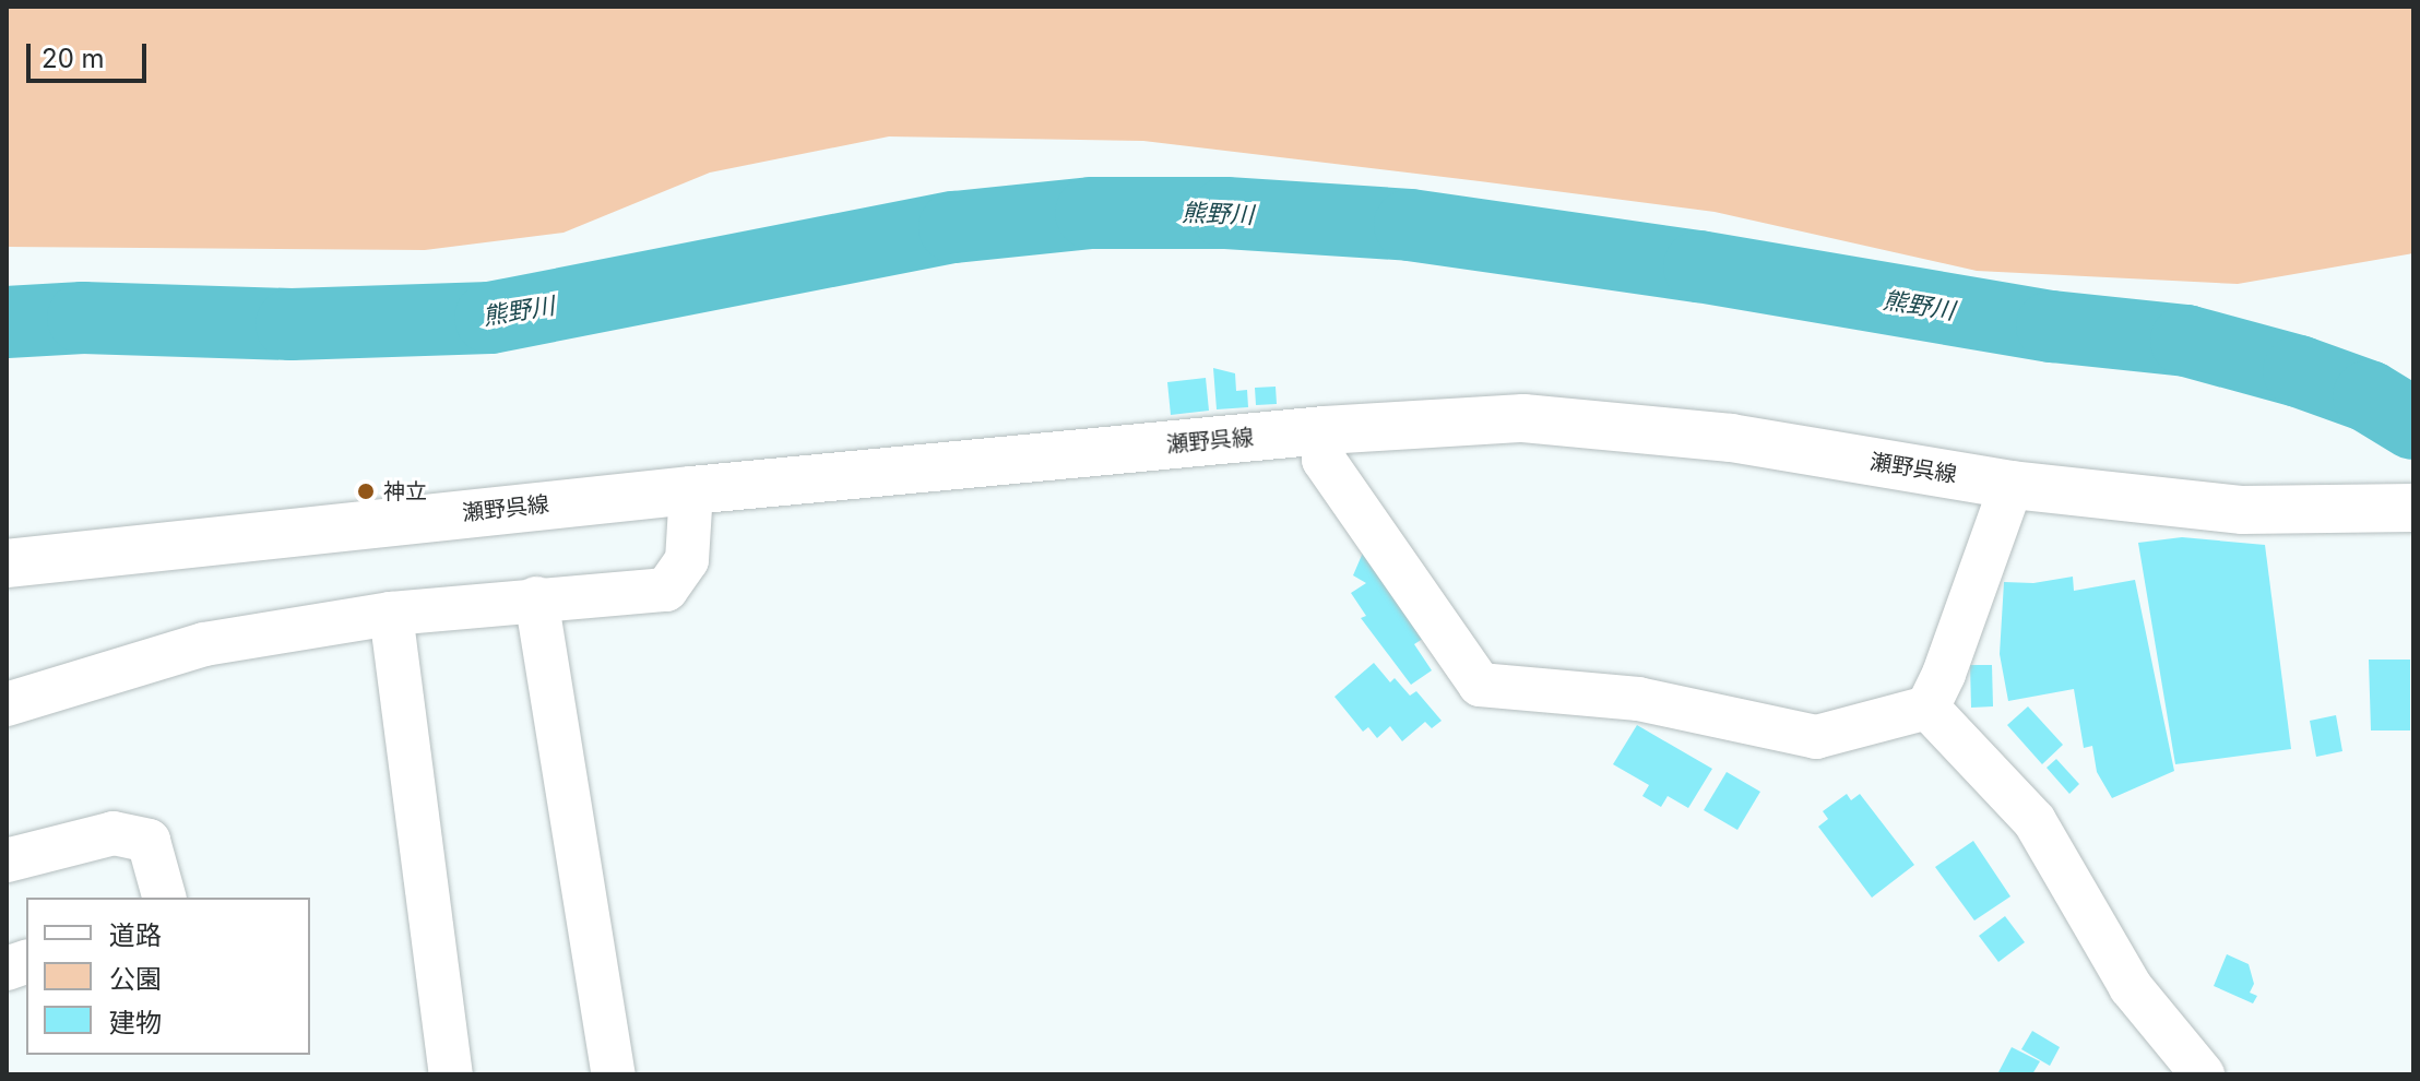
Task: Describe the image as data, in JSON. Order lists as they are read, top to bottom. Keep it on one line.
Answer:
{"streets":{"main road":["瀬野呉線"]},"water":["熊野川"],"places":["神立"],"legend":["道路","公園","建物"],"scale_bar":"20 m"}
